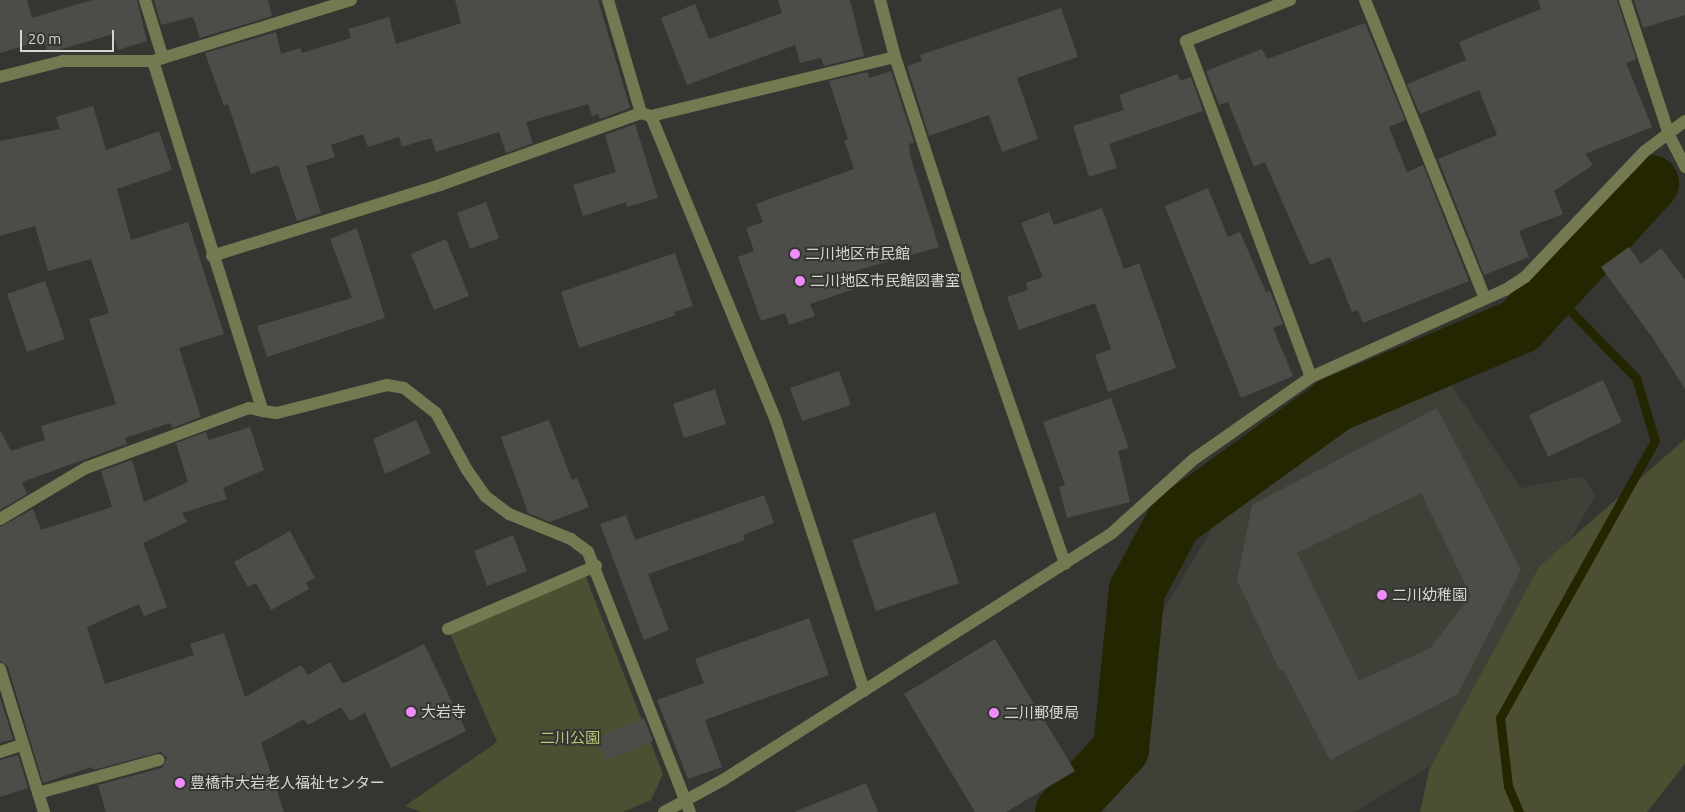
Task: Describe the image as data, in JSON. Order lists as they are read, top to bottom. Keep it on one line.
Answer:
{"parks":["二川公園"],"places":["二川地区市民館","二川地区市民館図書室","二川幼稚園","大岩寺","二川郵便局","豊橋市大岩老人福祉センター"],"scale_bar":"20 m"}
